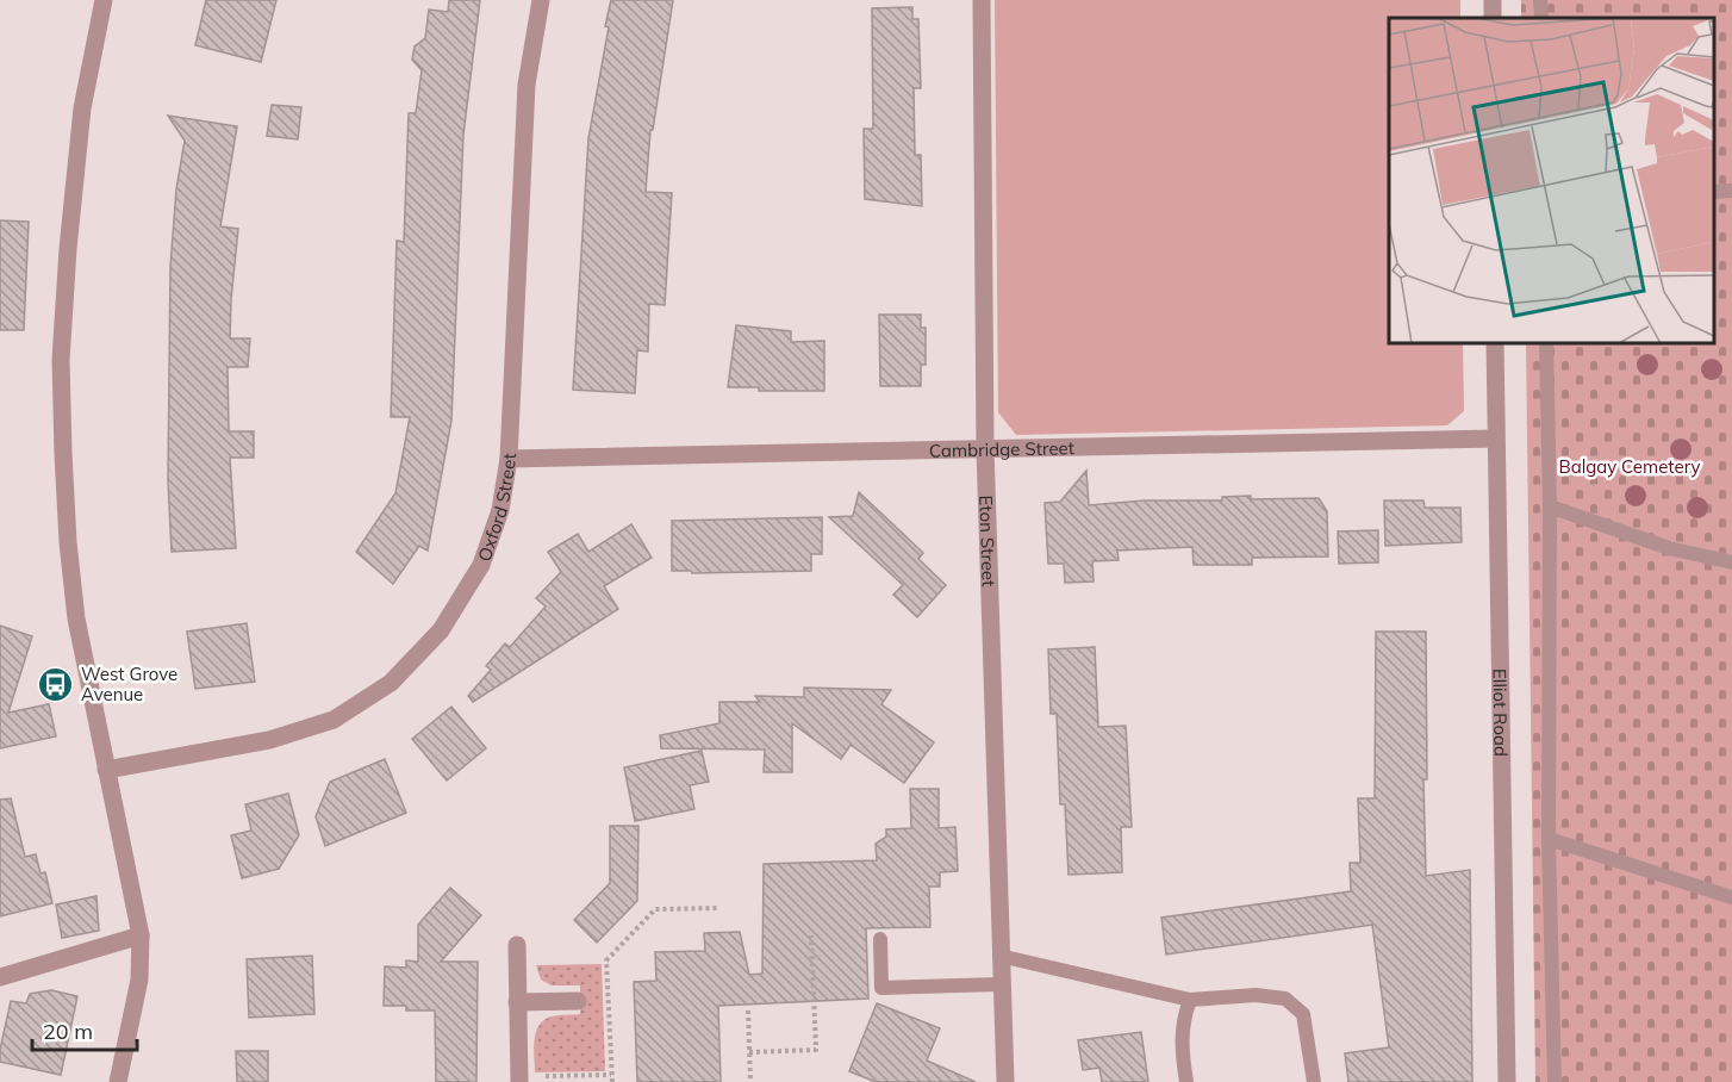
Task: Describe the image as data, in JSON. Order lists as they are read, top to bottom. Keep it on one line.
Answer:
{"streets":{"street":["Cambridge Street","Oxford Street","Eton Street","Elliot Road"]},"crossings":[["Cambridge Street","Oxford Street"],["Cambridge Street","Eton Street"],["Cambridge Street","Elliot Road"]],"parks":["Balgay Cemetery"],"places":{"bus stop":["West Grove Avenue"]},"scale_bar":"20 m"}
